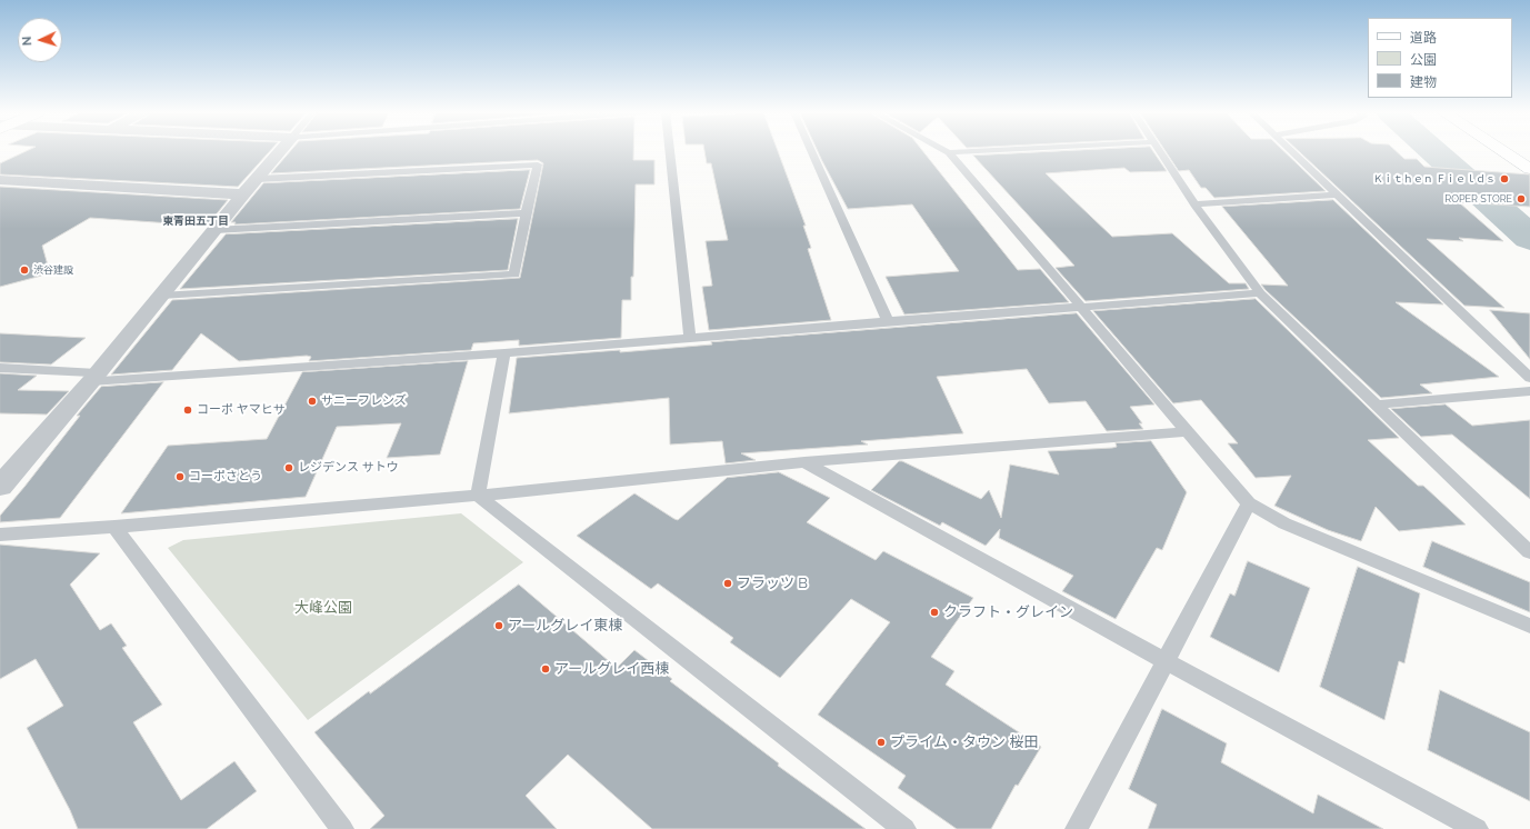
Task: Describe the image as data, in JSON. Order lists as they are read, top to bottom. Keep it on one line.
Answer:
{"districts":["東青田五丁目"],"parks":["大峰公園"],"places":["Ｋｉｔｈｅｎ Ｆｉｅｌｄｓ","ROPER STORE","渋谷建設","サニーフレンズ","コーポ ヤマヒサ","レジデンス サトウ","コーポさとう","フラッツ B","クラフト・グレイン","アールグレイ東棟","アールグレイ西棟","プライム・タウン 桜田"],"legend":["道路","公園","建物"],"north":"left"}
